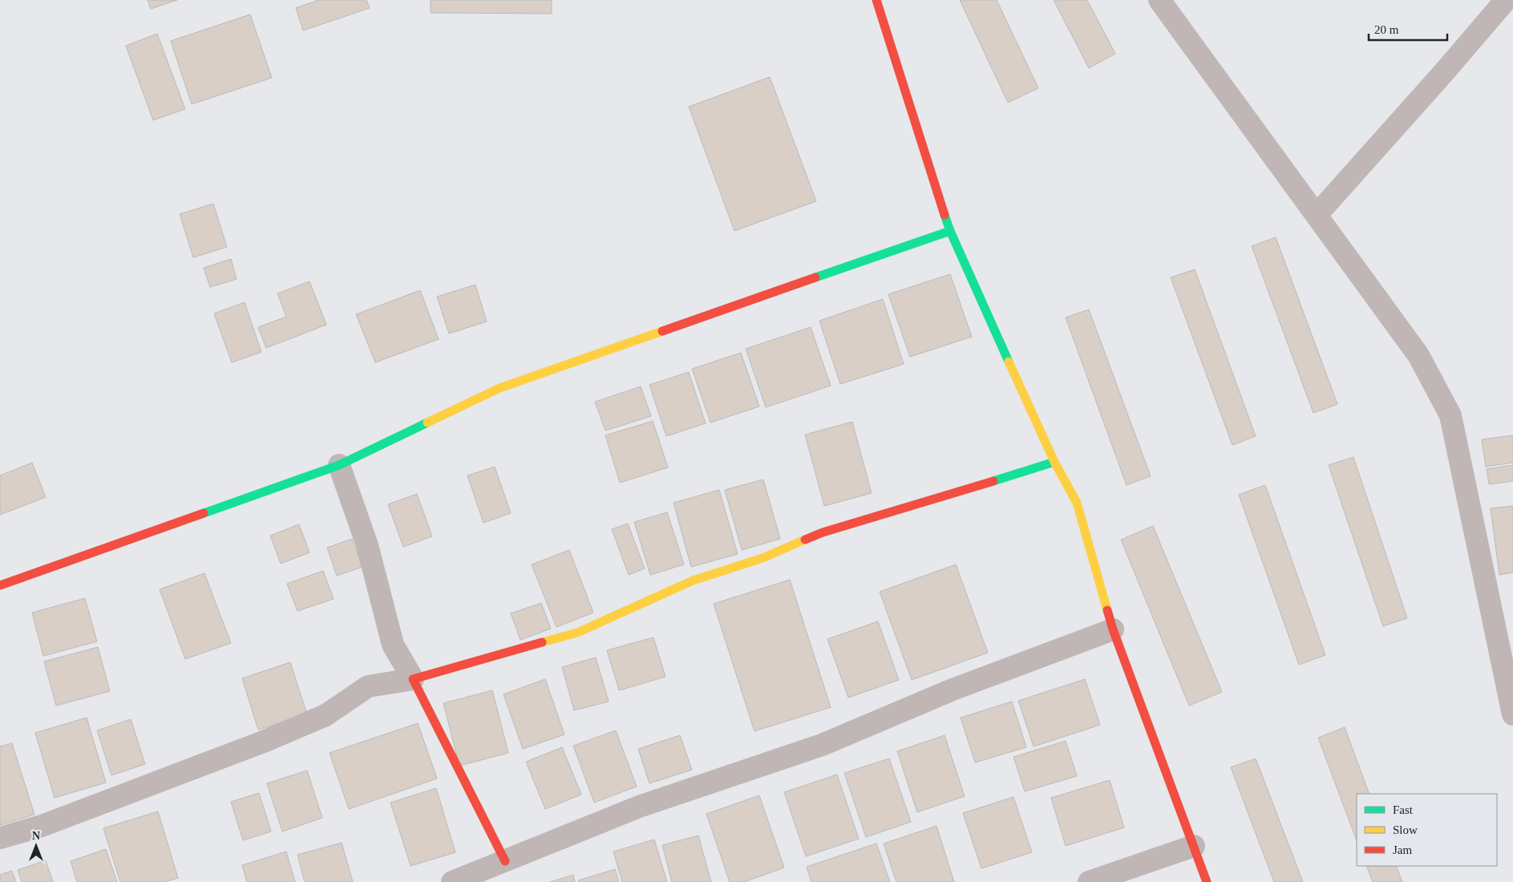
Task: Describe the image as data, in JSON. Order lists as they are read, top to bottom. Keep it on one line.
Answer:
{"legend":["Fast","Slow","Jam"],"scale_bar":"20 m","north":"top"}
